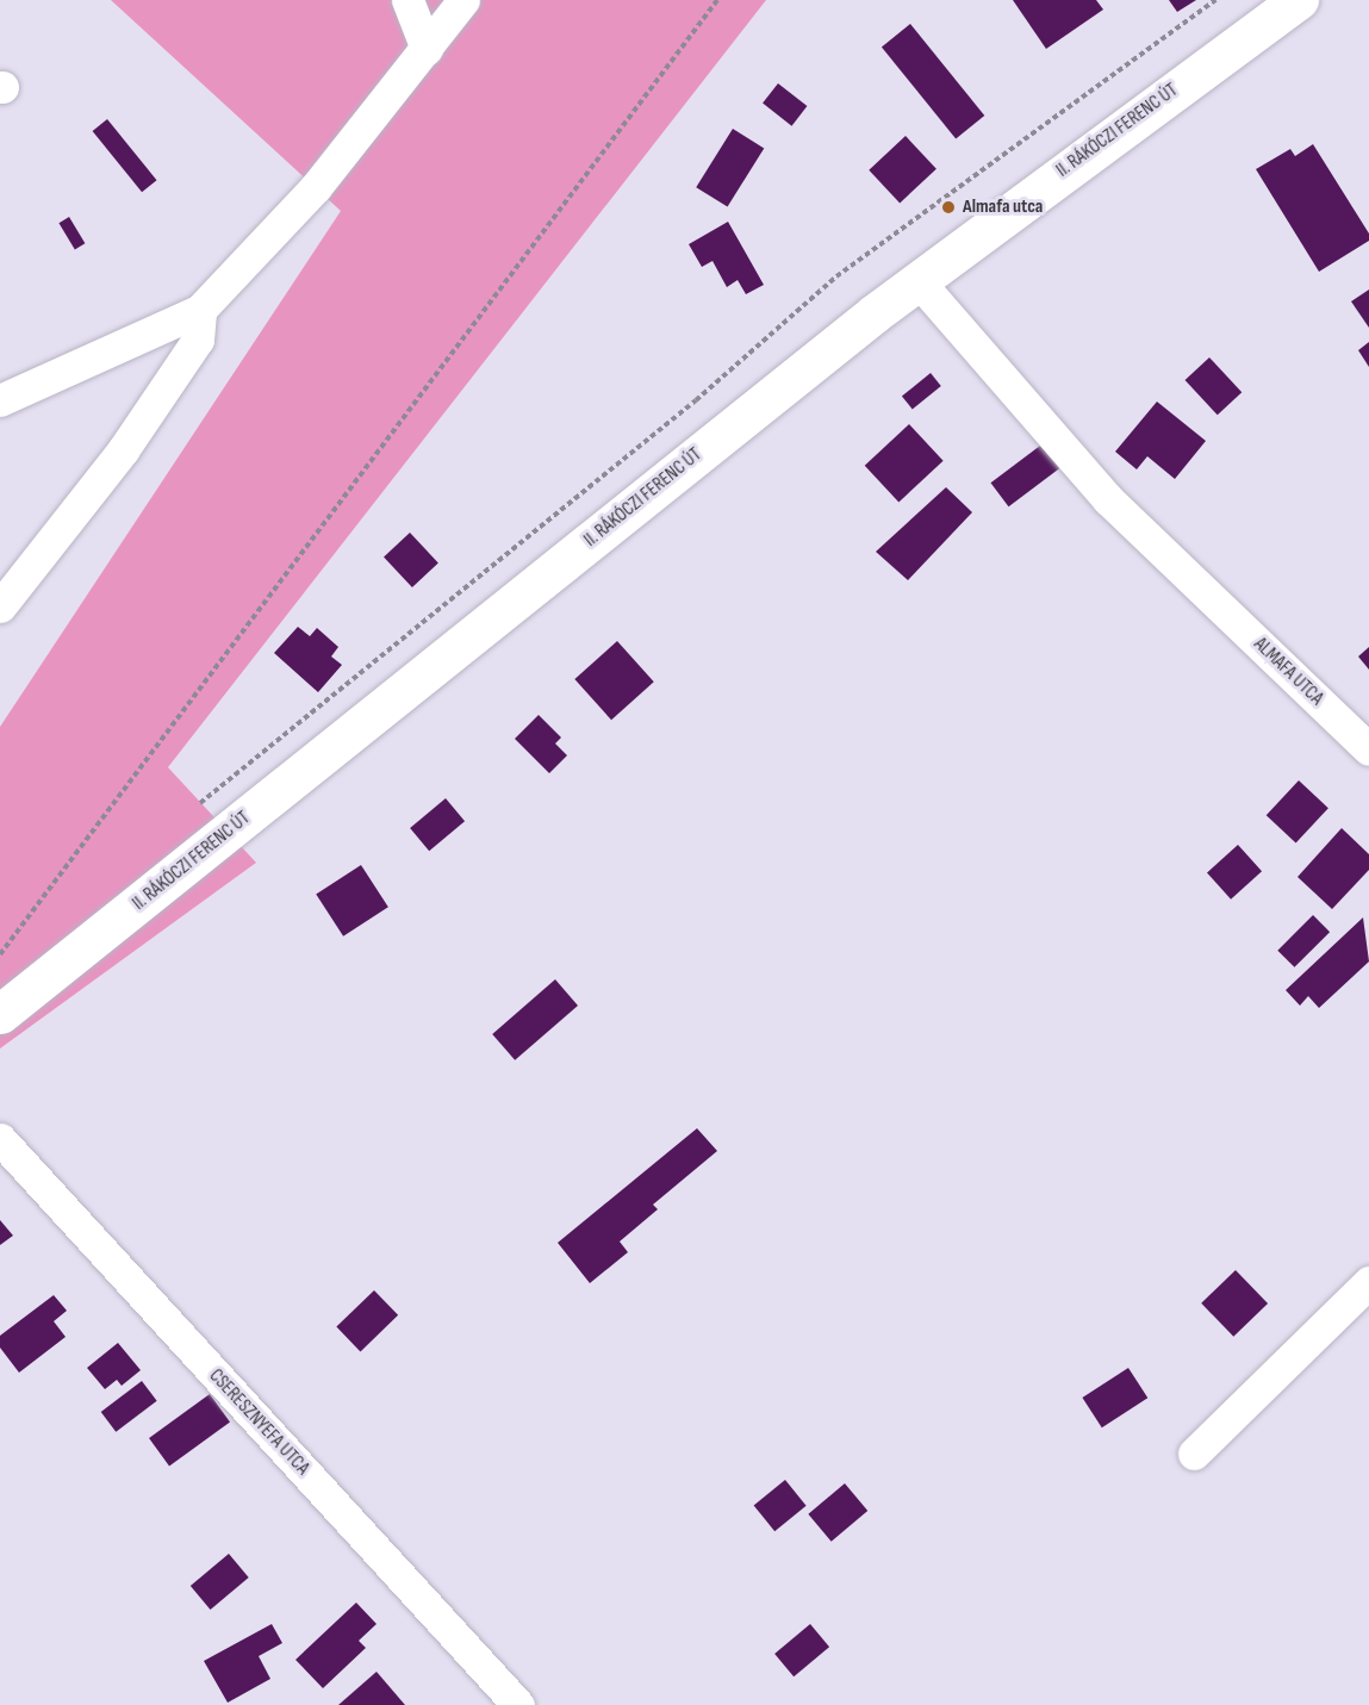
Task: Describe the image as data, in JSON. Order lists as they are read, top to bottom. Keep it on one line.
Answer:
{"streets":{"main road":["II. RÁKÓCZI FERENC ÚT"],"street":["ALMAFA UTCA","CSERESZNYEFA UTCA"]},"crossings":[["II. RÁKÓCZI FERENC ÚT","ALMAFA UTCA"]],"places":["Almafa utca"]}
